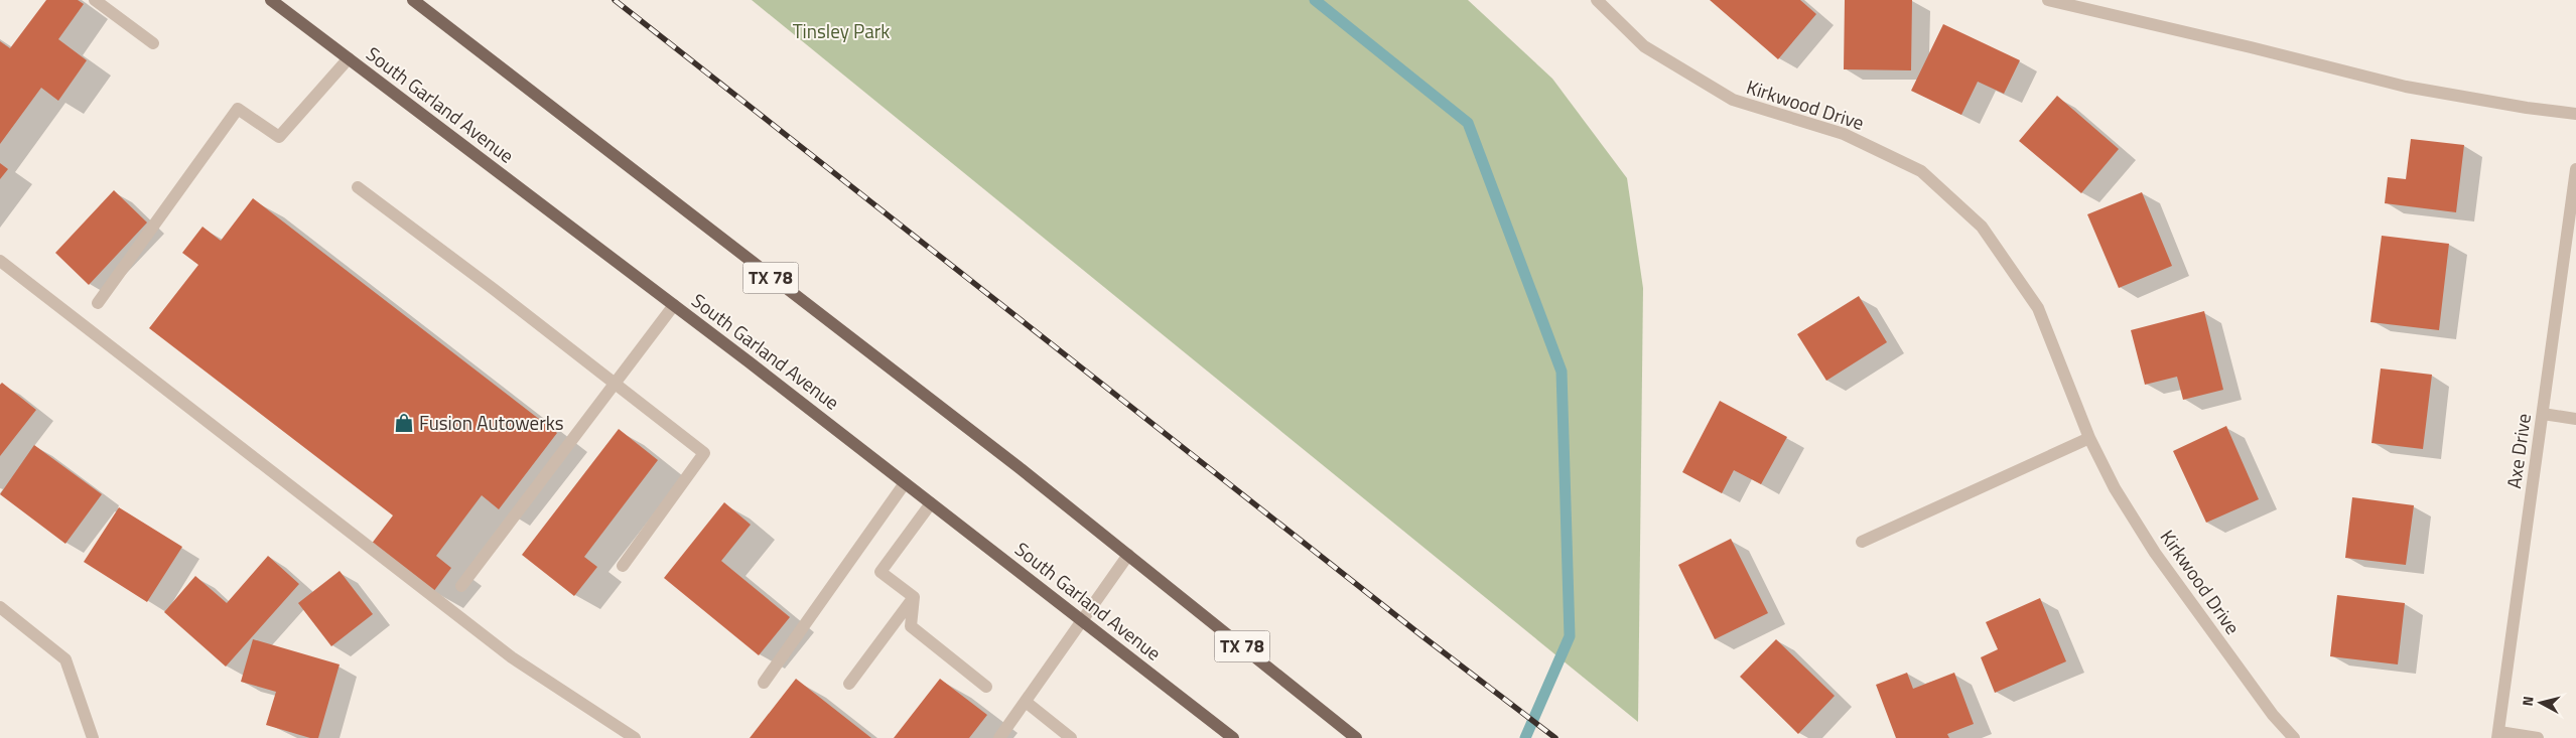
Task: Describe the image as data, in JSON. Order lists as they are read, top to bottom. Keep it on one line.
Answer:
{"streets":{"main road":["South Garland Avenue","TX 78"],"street":["Kirkwood Drive","Axe Drive"]},"parks":["Tinsley Park"],"places":{"shop":["Fusion Autowerks"]},"north":"left"}
